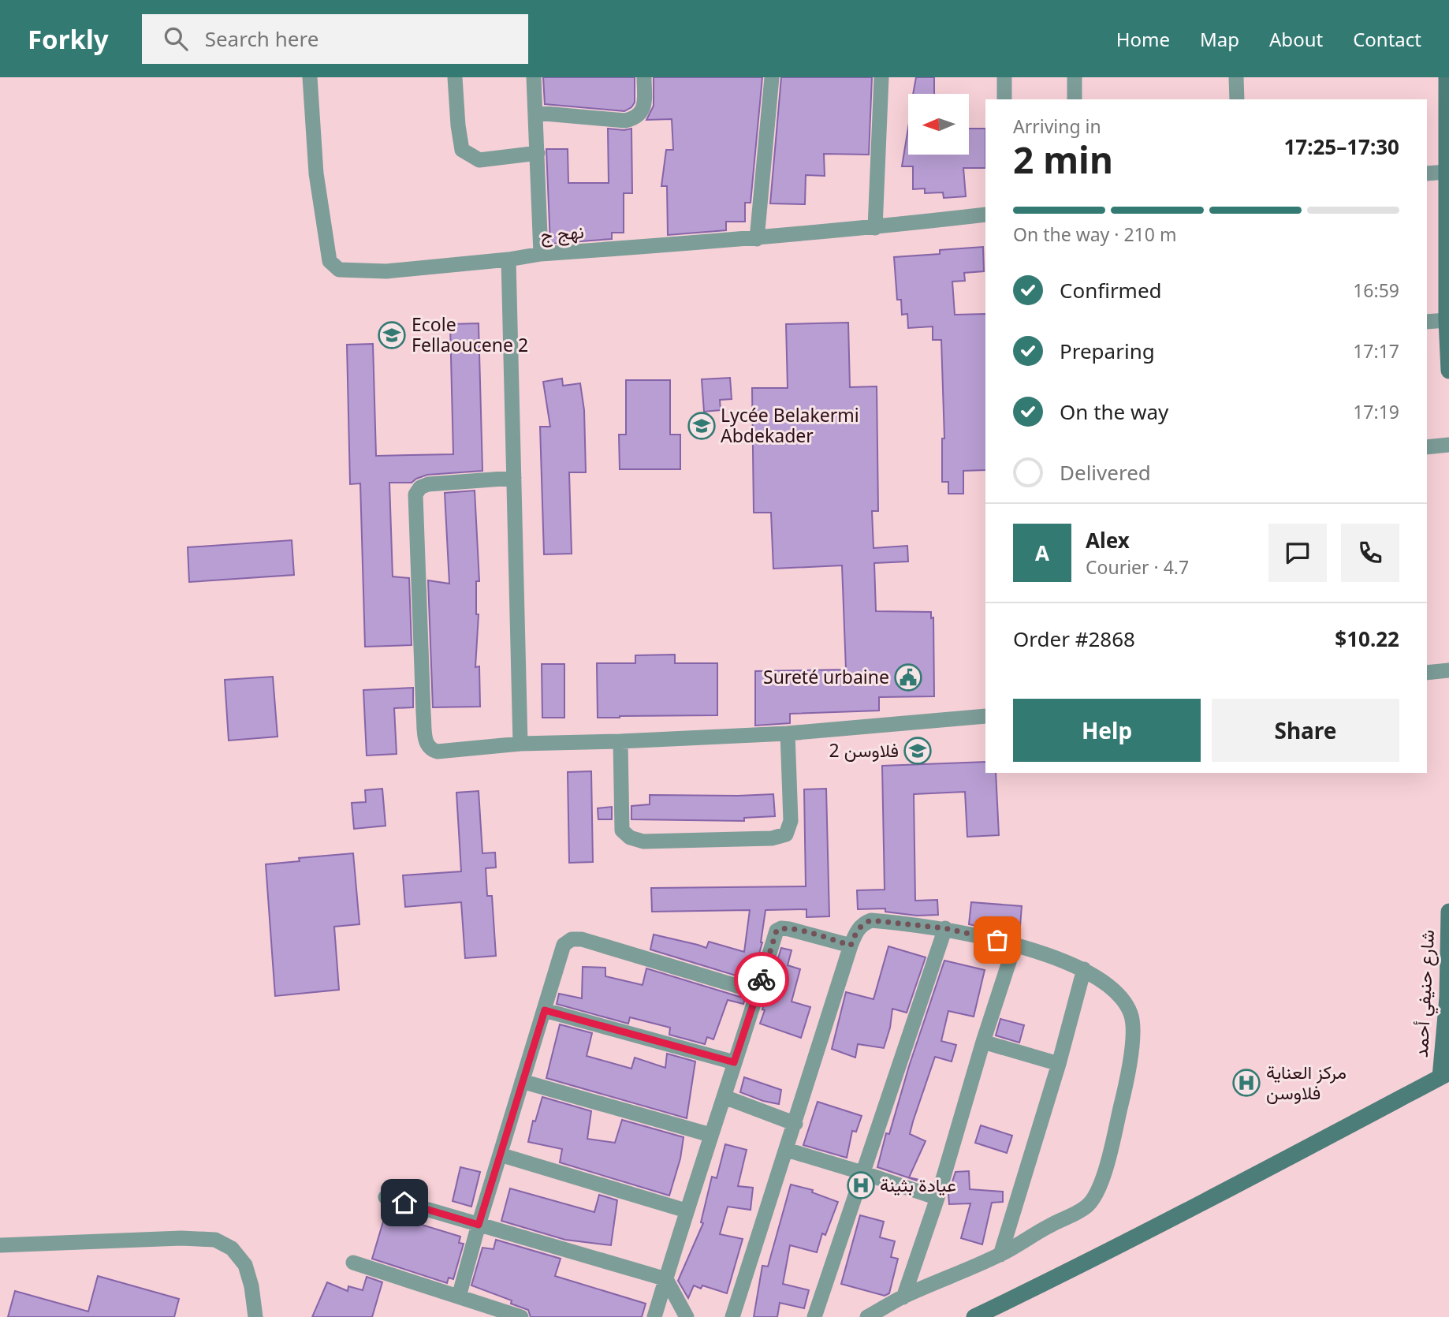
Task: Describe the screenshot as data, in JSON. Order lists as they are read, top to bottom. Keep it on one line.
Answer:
{"streets":{"main road":["شارع حنيفي أحمد"],"street":["نهج ج"]},"places":{"school or university":["Ecole Fellaoucene 2","Lycée Belakermi Abdekader","فلاوسن 2"],"public building":["Sureté urbaine"],"hospital":["مركز العناية فلاوسن","عيادة بثينة"]},"north":"left","page":{"header":"Forkly","search":"Search here","nav":["Home","Map","About","Contact"],"heading":["2 min","Arriving in","17:25–17:30"],"panel":["Alex","Courier · 4.7","Order #2868","$10.22"],"bar":"On the way · 210 m","list":[["Confirmed","16:59"],["Preparing","17:17"],["On the way","17:19"],"Delivered"],"round":"A","buttons":["Help","Share"]}}
